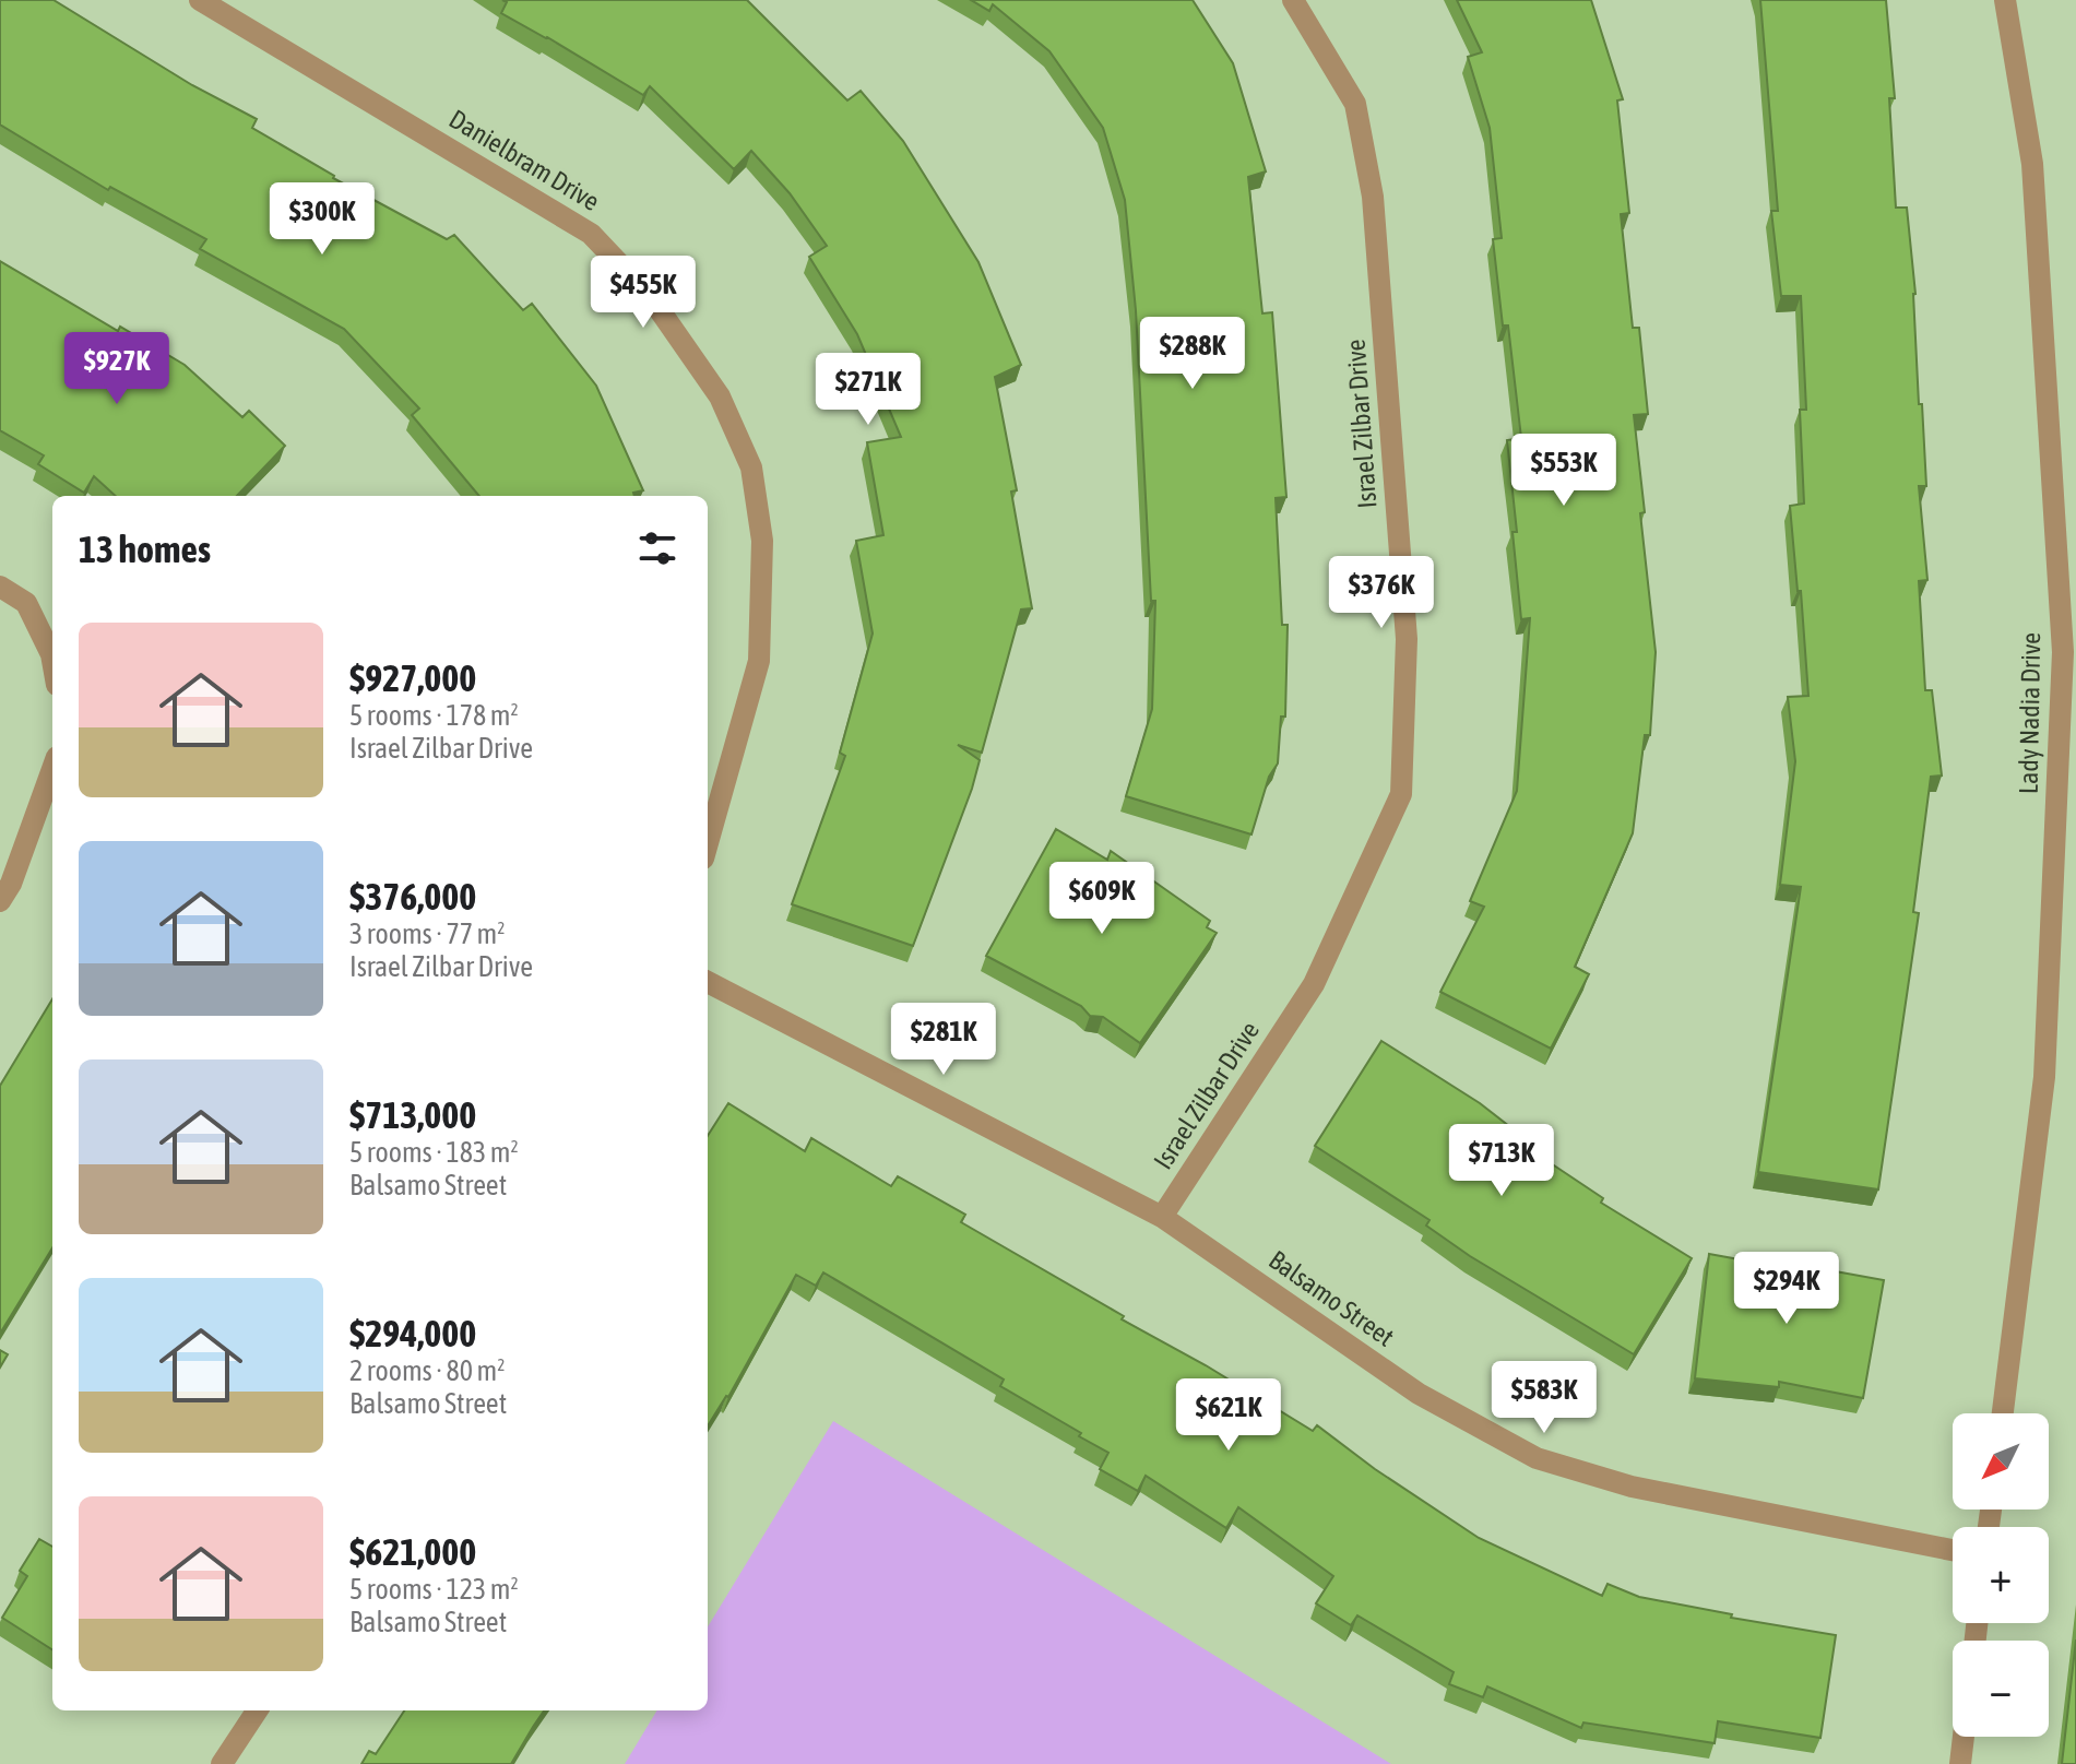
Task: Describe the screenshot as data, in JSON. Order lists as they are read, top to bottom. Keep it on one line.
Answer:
{"streets":{"street":["Danielbram Drive","Israel Zilbar Drive","Lady Nadia Drive","Balsamo Street"]},"crossings":[["Israel Zilbar Drive","Balsamo Street"]],"north":"bottom left","page":{"price":["$300K","$455K","$288K","$927K","$271K","$553K","$376K","$609K","$281K","$713K","$294K","$583K","$621K"],"heading":"13 homes","list":[{"name":"$927,000","note":"5 rooms · 178 m² · Israel Zilbar Drive"},{"name":"$376,000","note":"3 rooms · 77 m² · Israel Zilbar Drive"},{"name":"$713,000","note":"5 rooms · 183 m² · Balsamo Street"},{"name":"$294,000","note":"2 rooms · 80 m² · Balsamo Street"},{"name":"$621,000","note":"5 rooms · 123 m² · Balsamo Street"}],"map_buttons":["+","−"]}}
